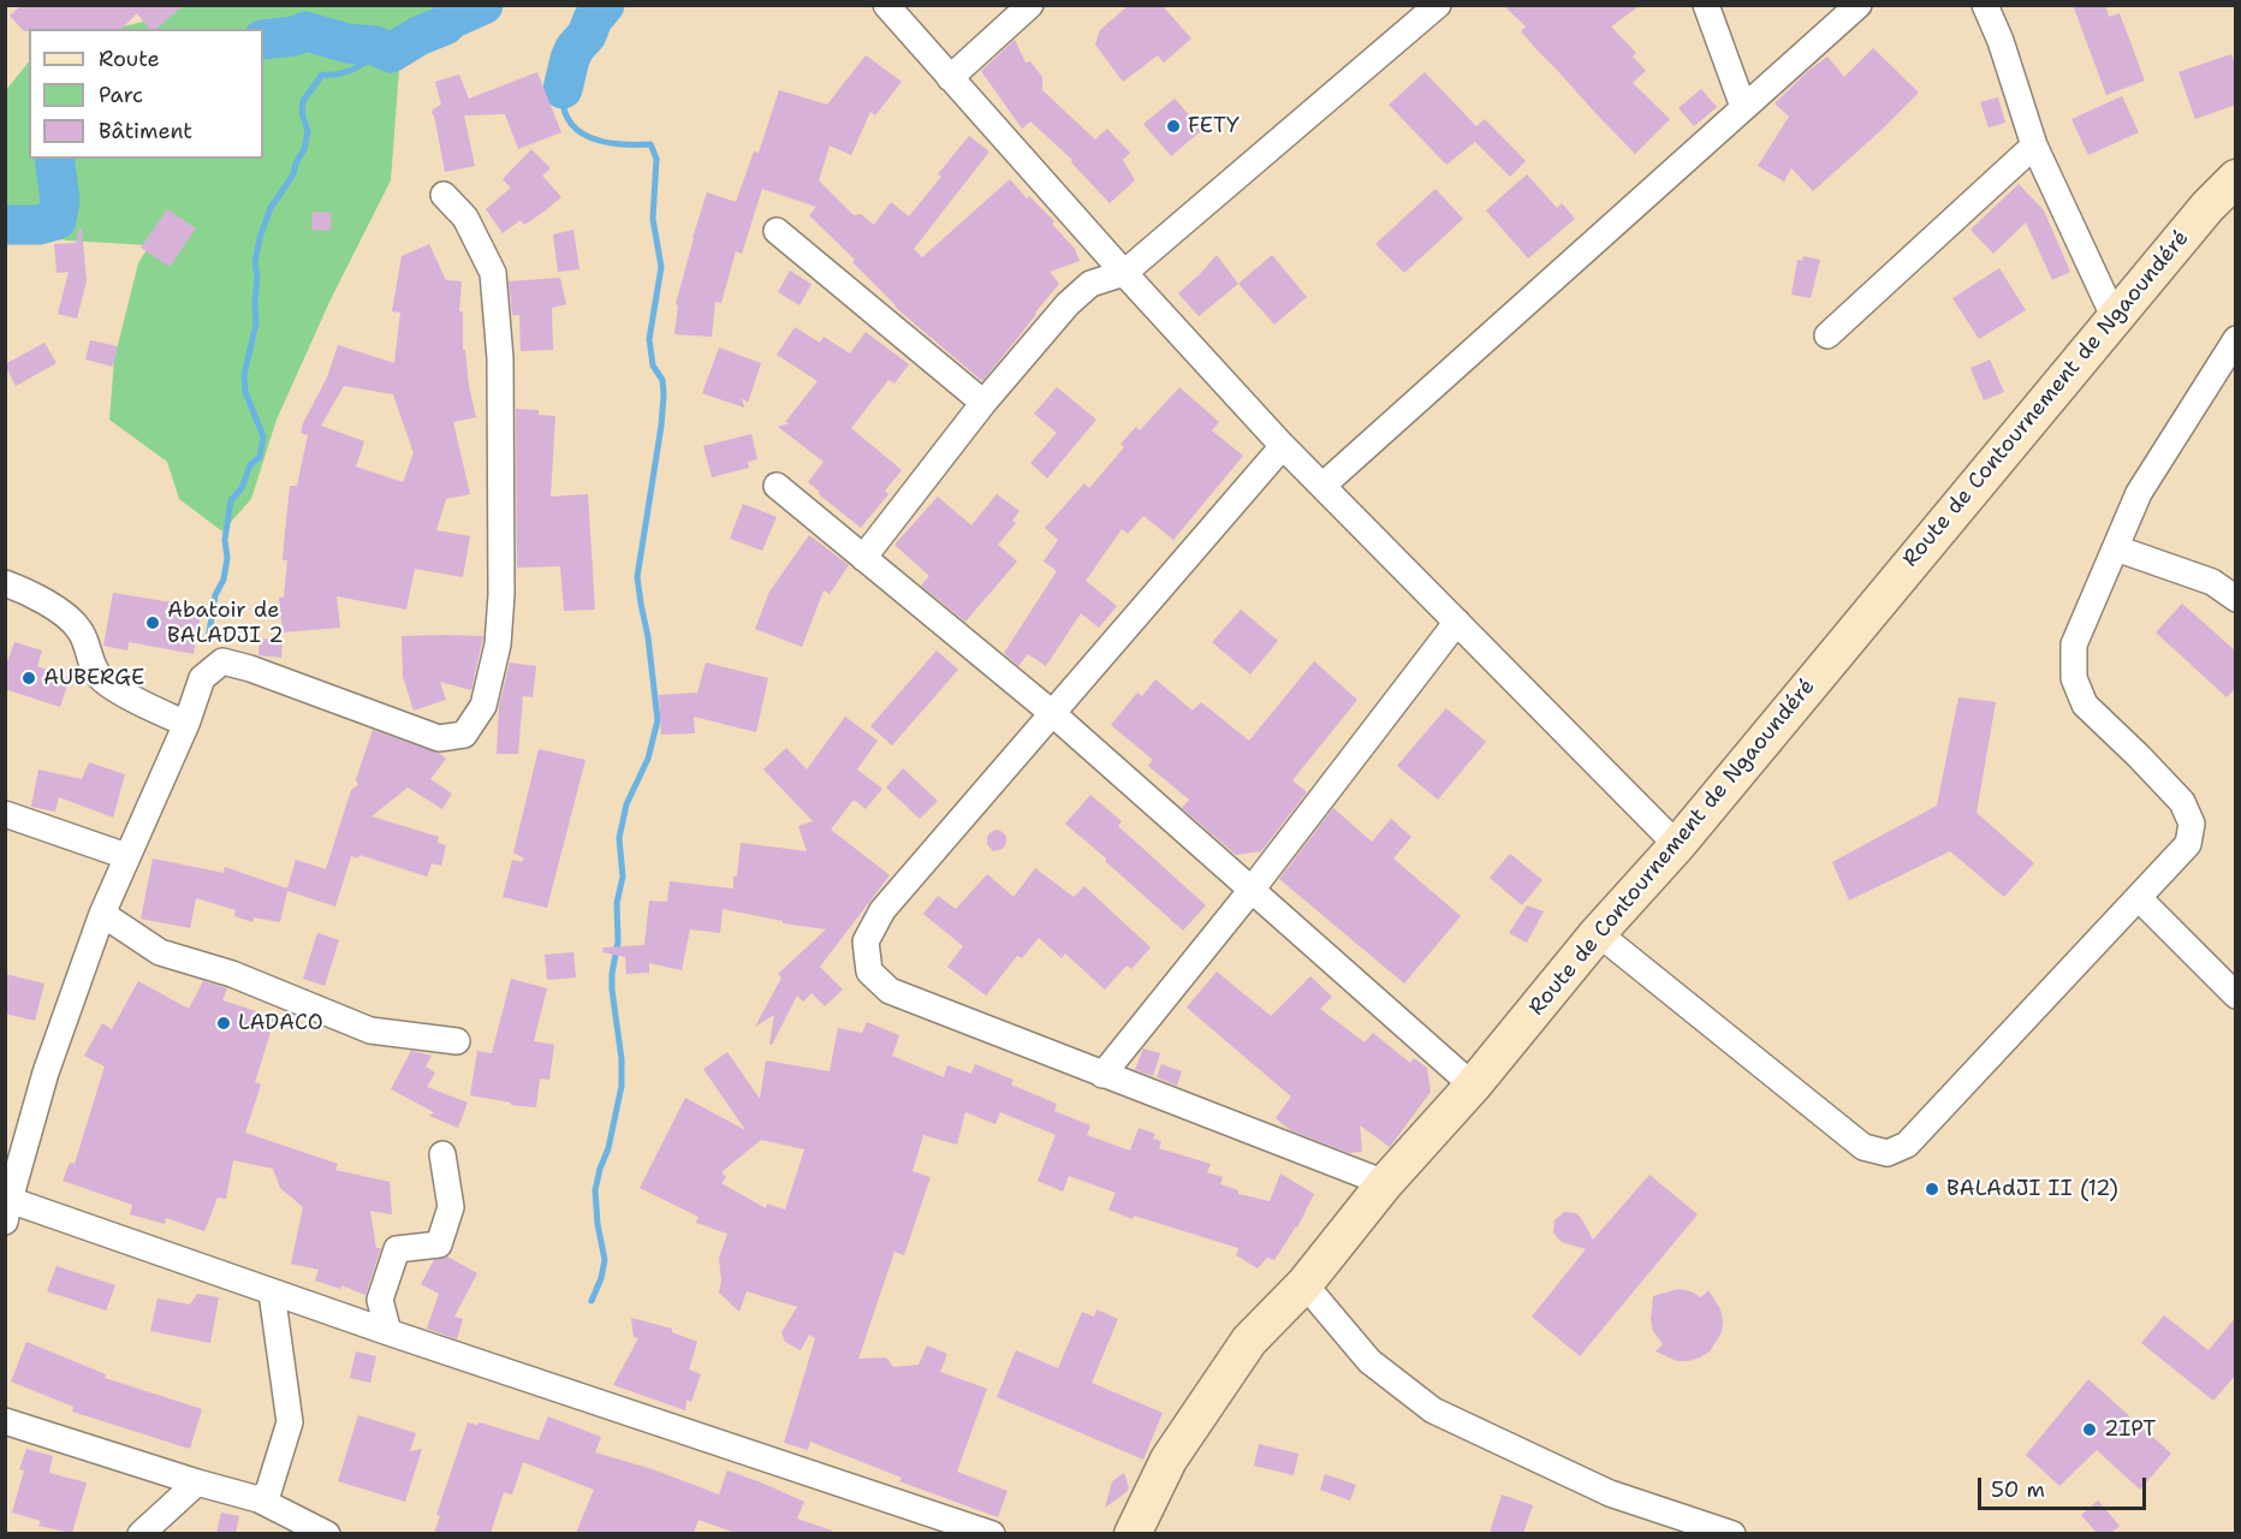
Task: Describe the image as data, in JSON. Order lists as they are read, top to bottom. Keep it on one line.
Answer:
{"streets":{"street":["Route de Contournement de Ngaoundéré"]},"places":["FETY","Abatoir de BALADJI 2","AUBERGE","LADACO","BALAdJI II (12)","2IPT"],"legend":["Route","Parc","Bâtiment"],"scale_bar":"50 m"}
